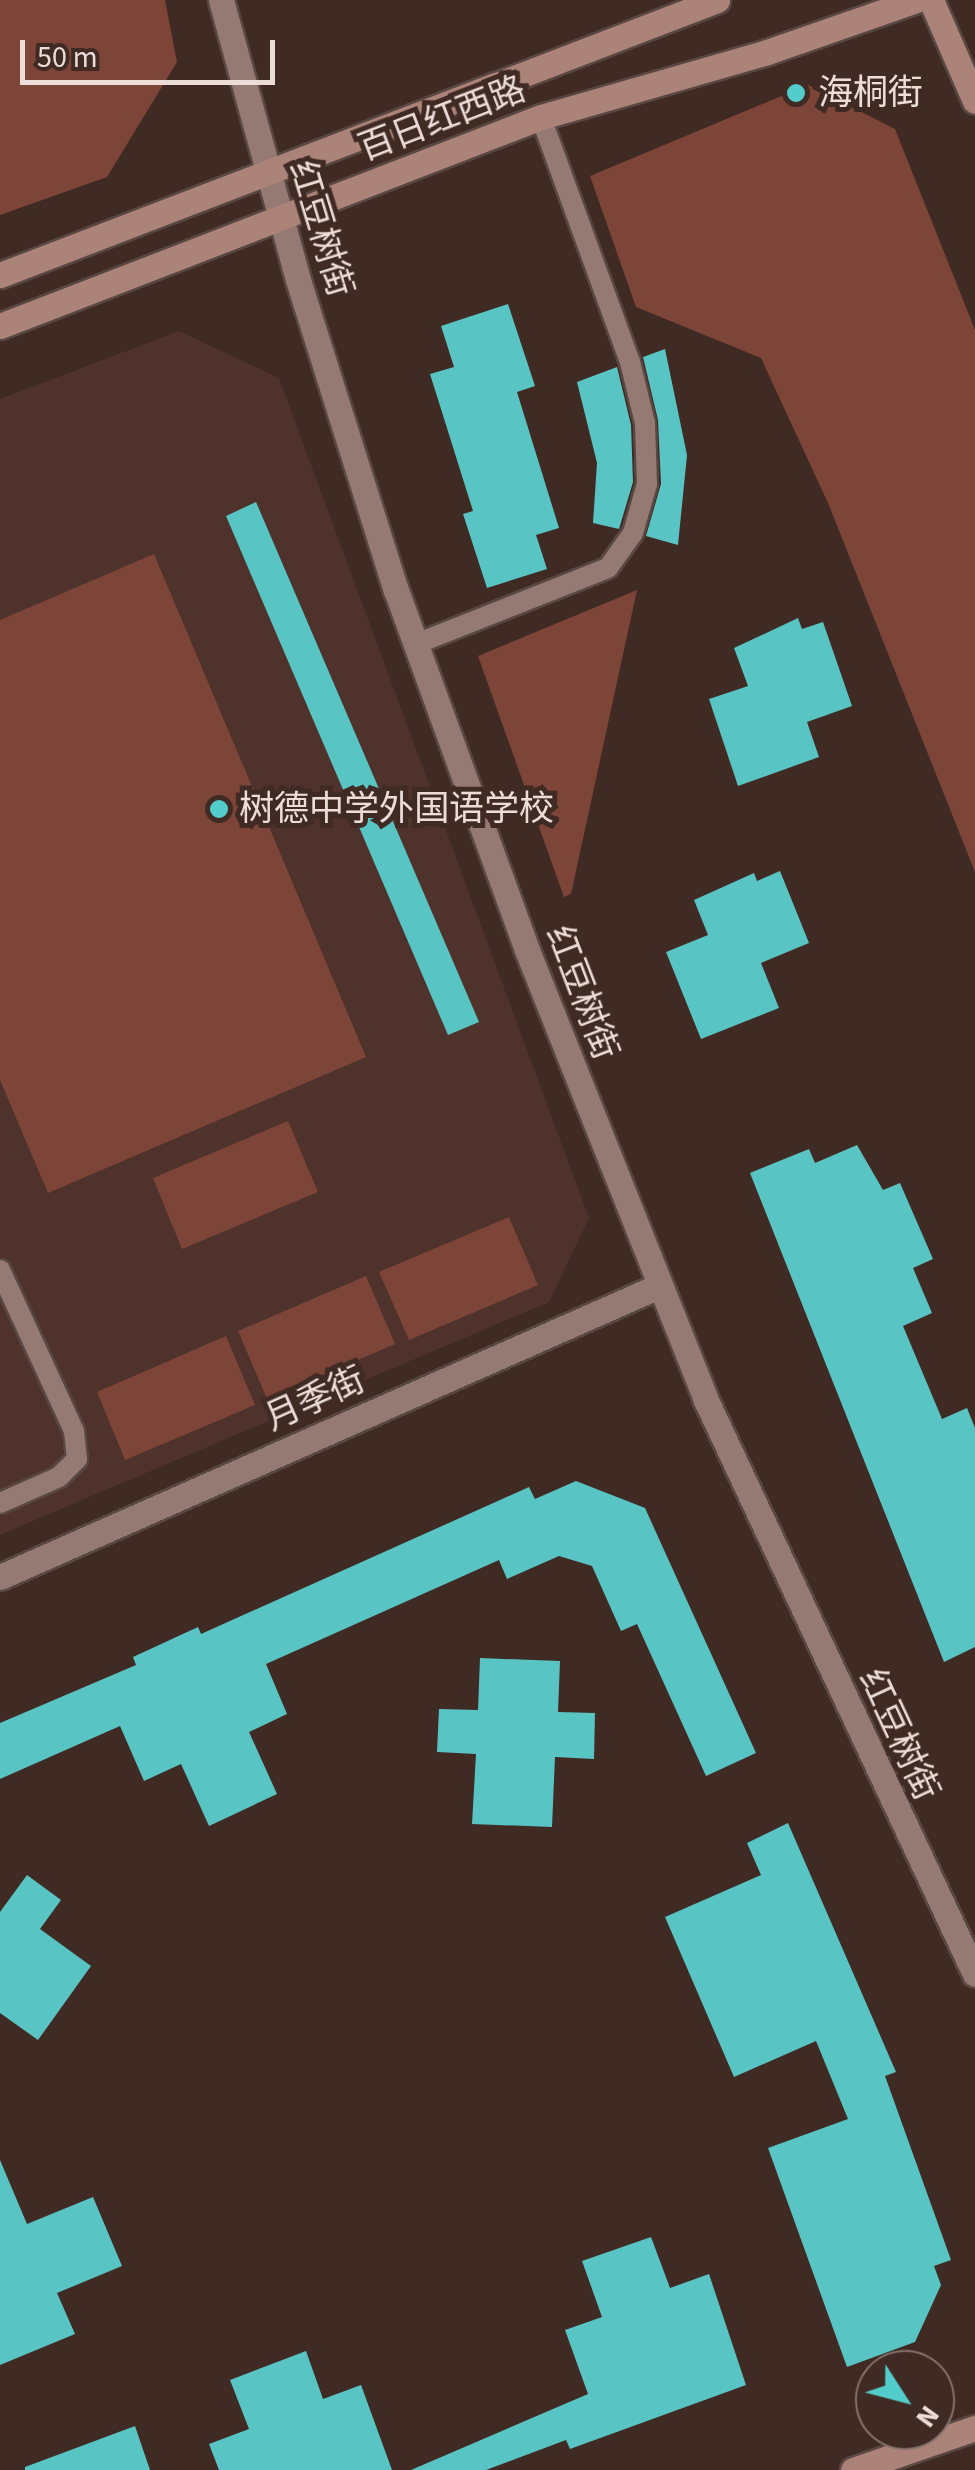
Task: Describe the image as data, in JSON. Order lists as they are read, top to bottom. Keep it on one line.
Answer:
{"streets":{"street":["百日红西路","红豆树街","月季街"]},"crossings":[["百日红西路","红豆树街"],["红豆树街","月季街"]],"places":["海桐街","树德中学外国语学校"],"scale_bar":"50 m","north":"bottom right"}
